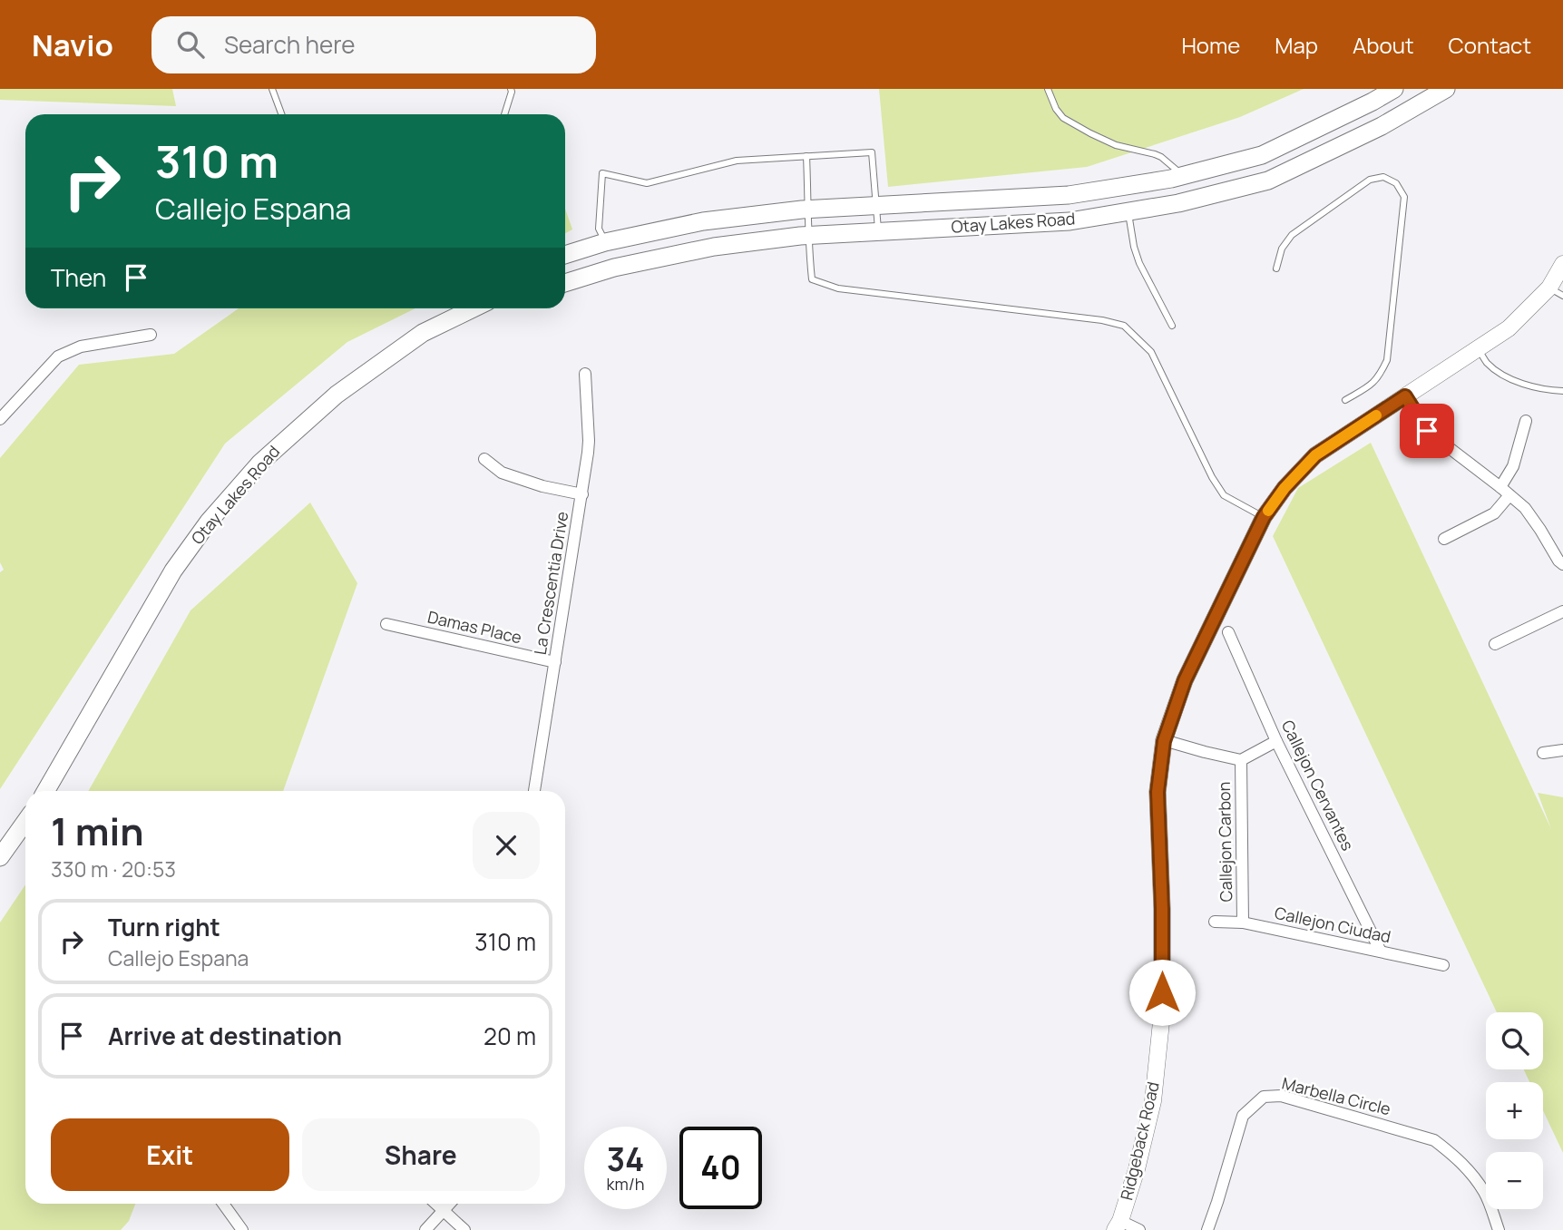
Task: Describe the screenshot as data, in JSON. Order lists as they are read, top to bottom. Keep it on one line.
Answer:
{"streets":{"main road":["Otay Lakes Road"],"street":["La Crescentia Drive","Damas Place","Callejon Cervantes","Callejon Carbon","Callejon Ciudad","Marbella Circle","Ridgeback Road"]},"crossings":[["La Crescentia Drive","Damas Place"],["Callejon Cervantes","Callejon Ciudad"],["Callejon Carbon","Callejon Ciudad"]],"page":{"header":"Navio","search":"Search here","nav":["Home","Map","About","Contact"],"turn":["310 m","Callejo Espana"],"then":"Then","heading":["1 min","330 m · 20:53"],"list":[{"name":"Turn right","note":"Callejo Espana","value":"310 m"},{"name":"Arrive at destination","value":"20 m"}],"map_buttons":["+","−"],"buttons":["Exit","Share"],"speed":"34 km/h","limit":"40"}}
